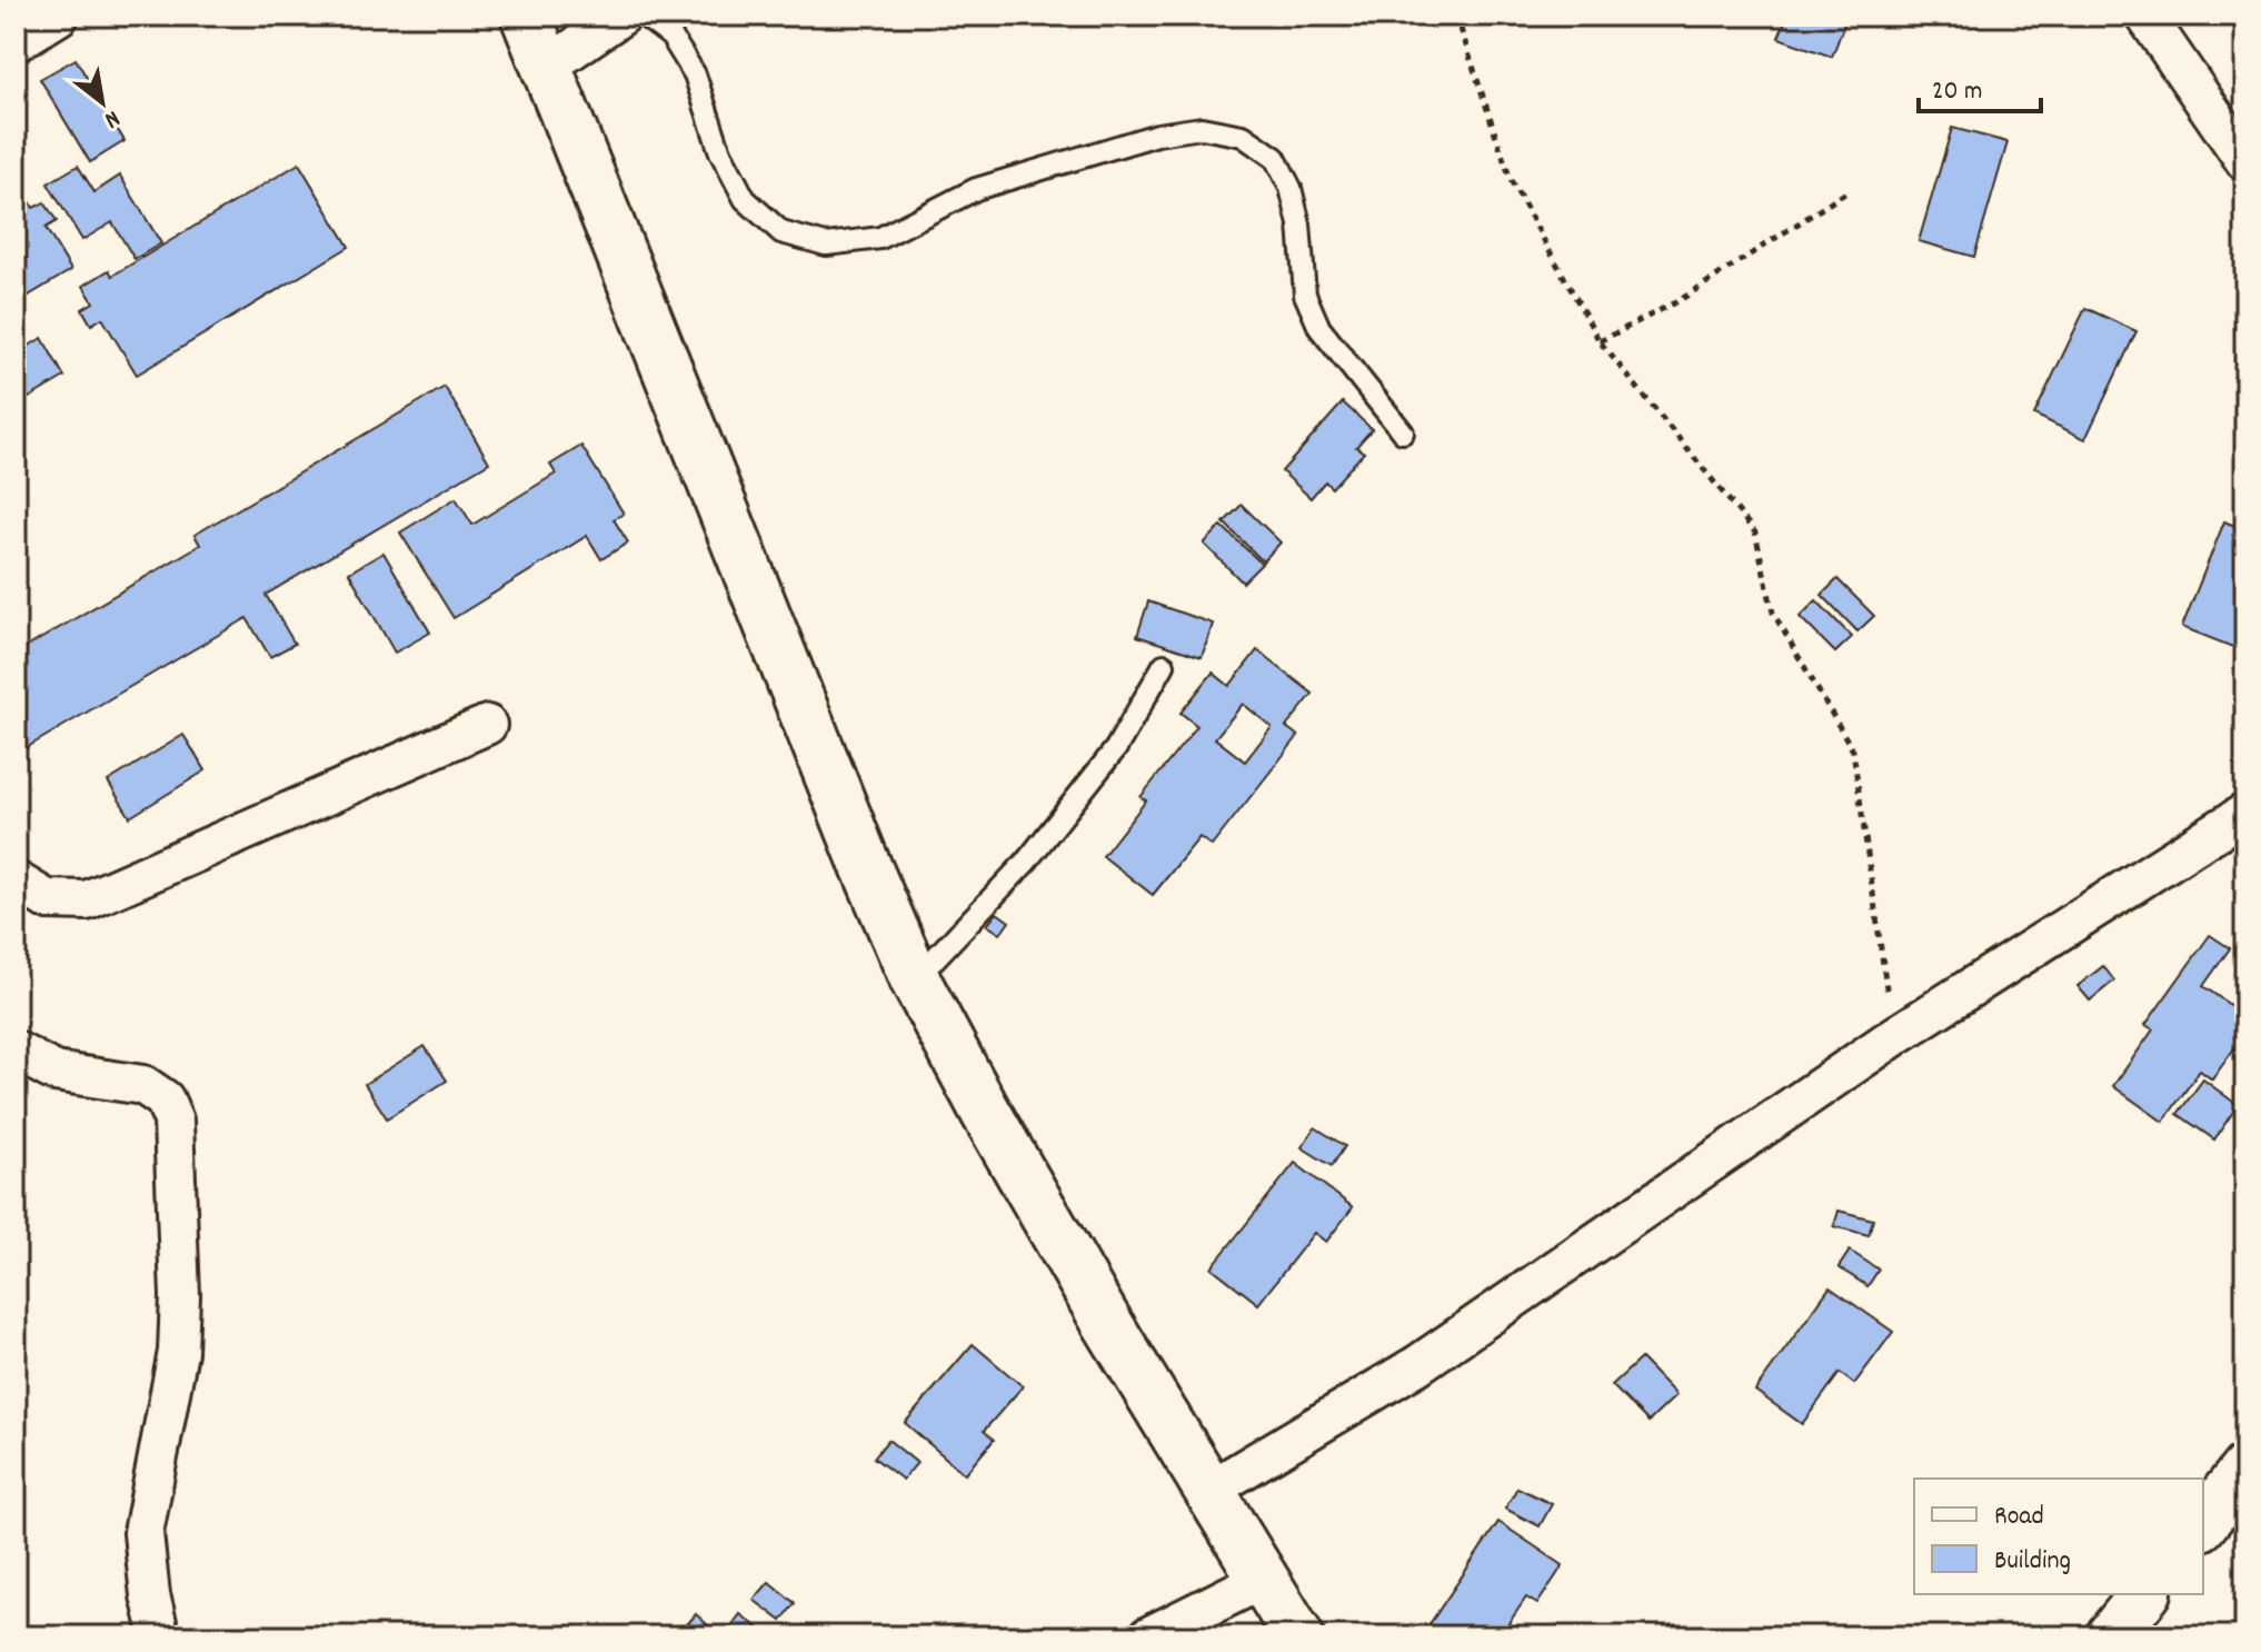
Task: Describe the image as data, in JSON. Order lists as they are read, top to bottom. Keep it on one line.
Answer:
{"legend":["Road","Building"],"scale_bar":"20 m","north":"bottom right"}
